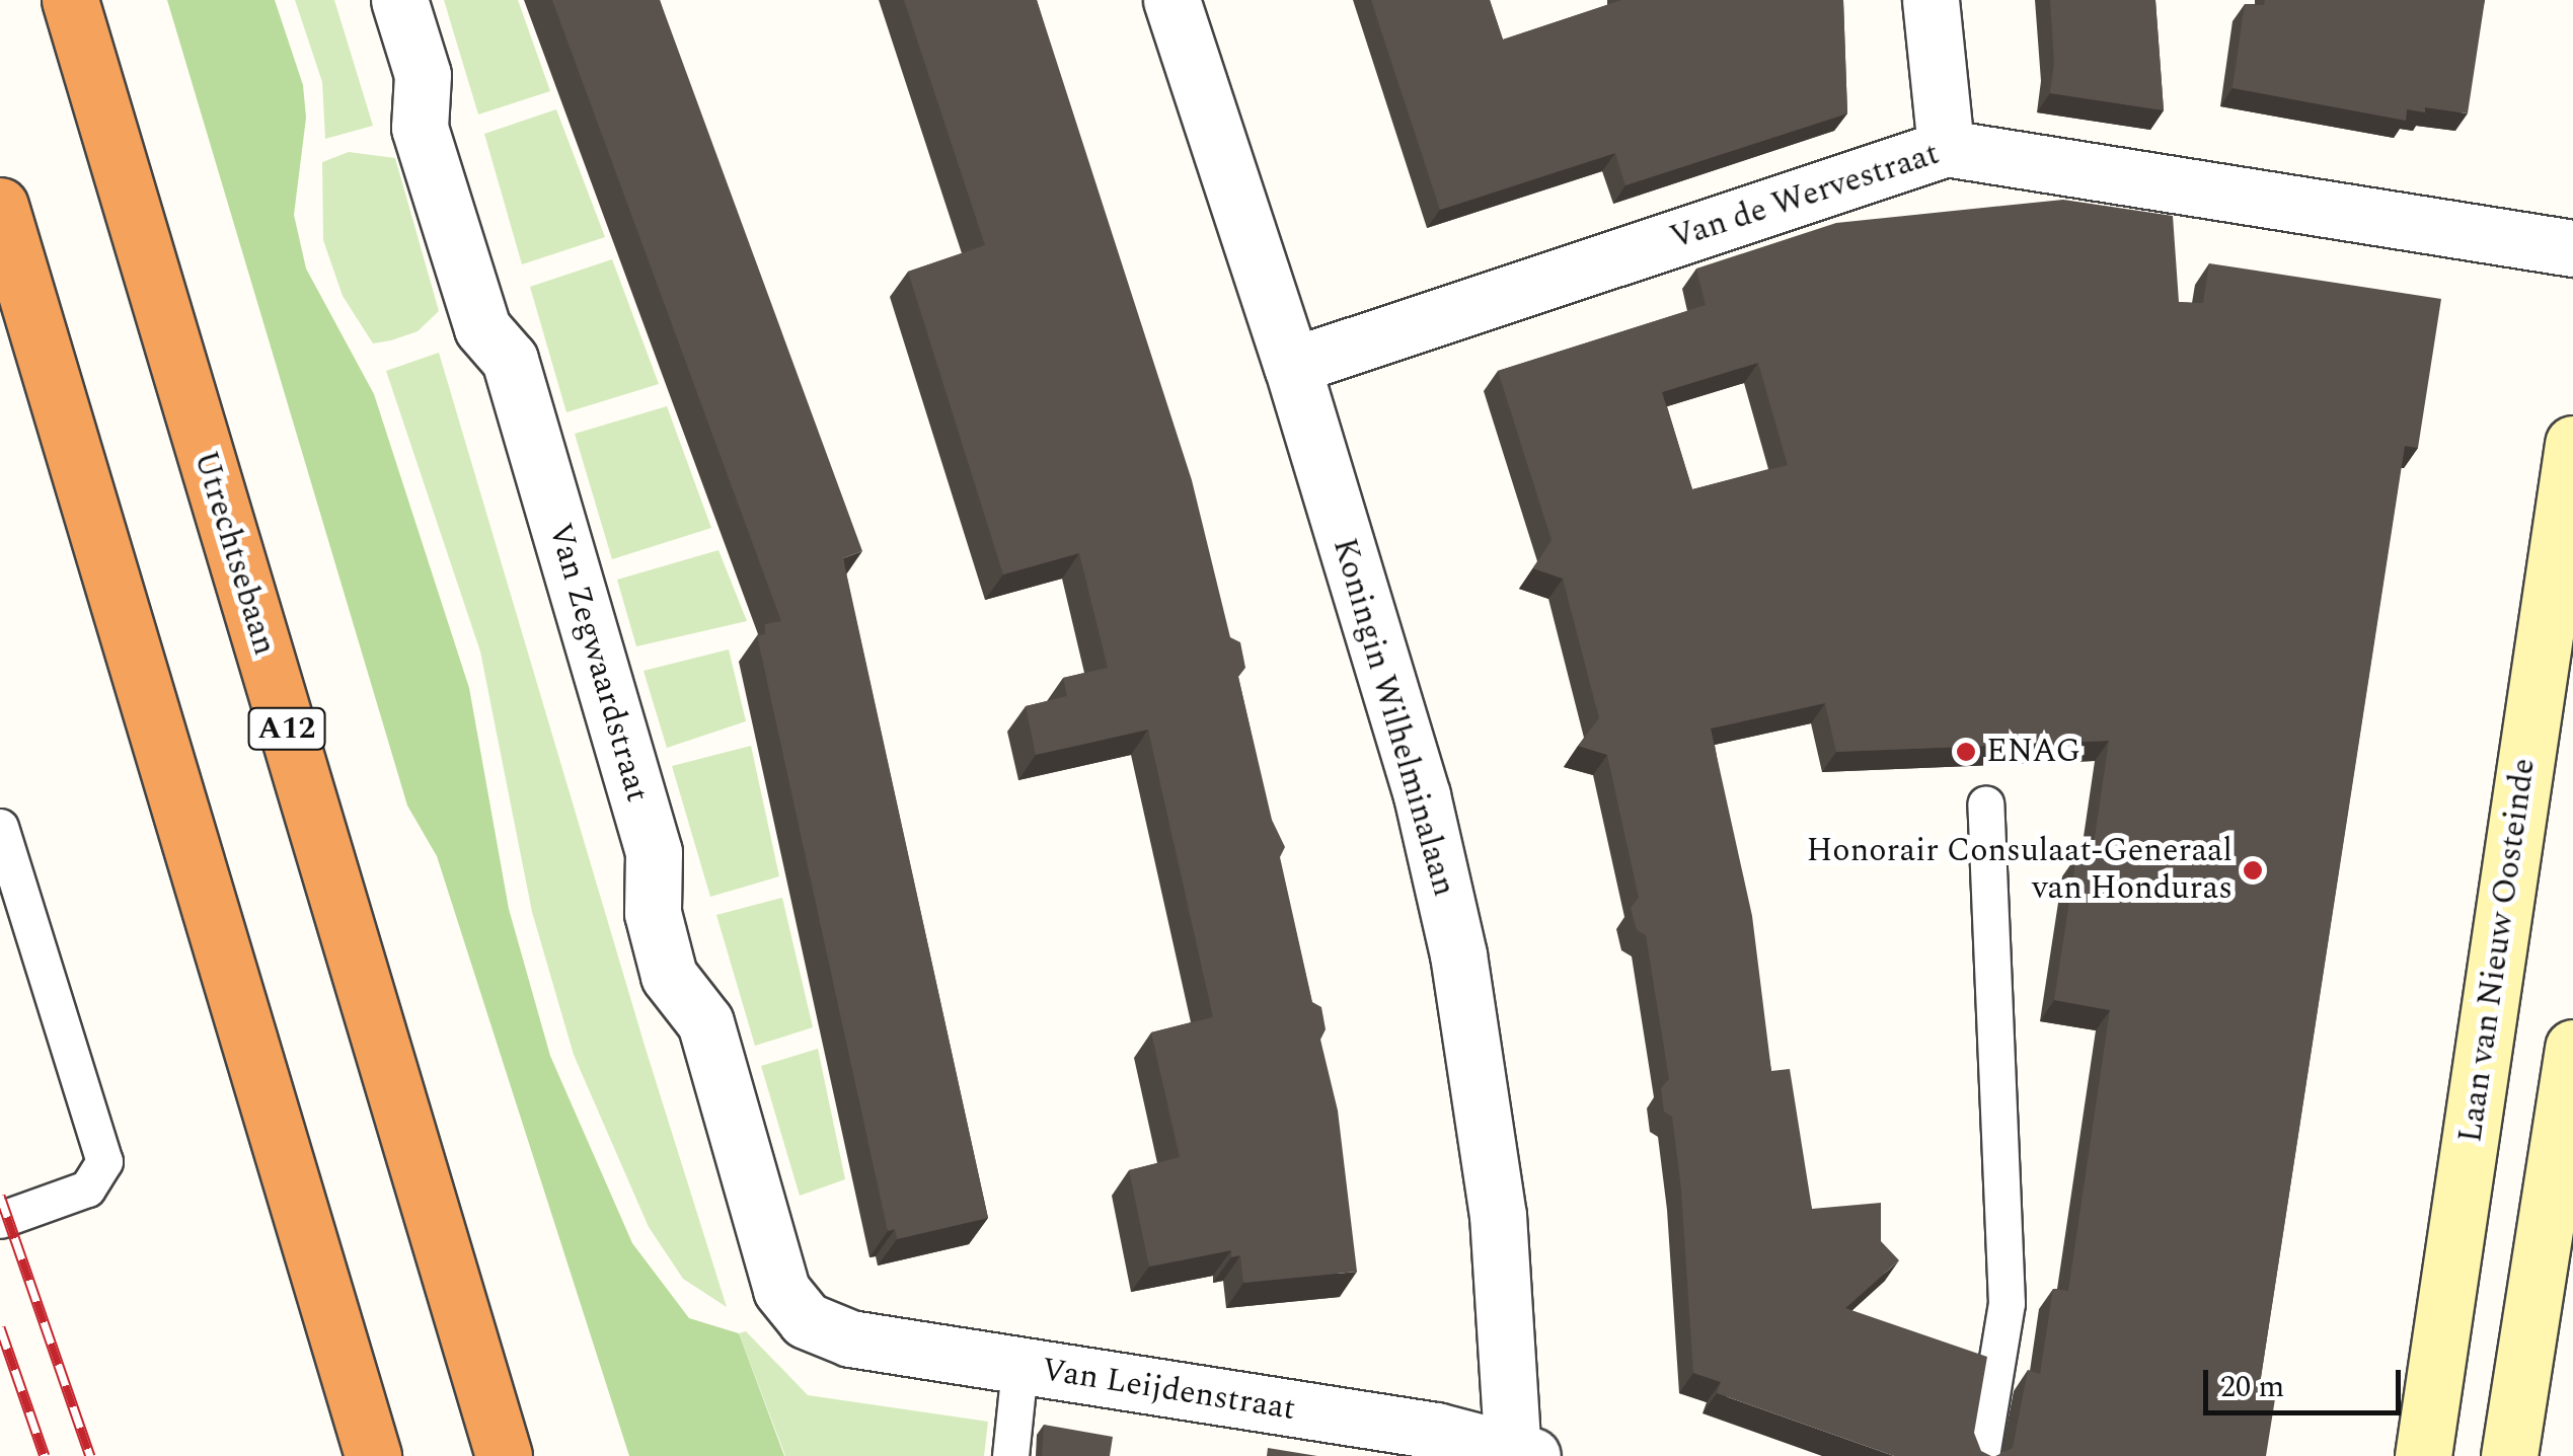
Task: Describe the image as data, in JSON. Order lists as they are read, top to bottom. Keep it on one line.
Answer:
{"streets":{"highway":["Utrechtsebaan","A12"],"main road":["Laan van Nieuw Oosteinde"],"street":["Van de Wervestraat","Van Zegwaardstraat","Koningin Wilhelminalaan","Van Leijdenstraat"]},"crossings":[["Van de Wervestraat","Koningin Wilhelminalaan"],["Van Zegwaardstraat","Van Leijdenstraat"],["Koningin Wilhelminalaan","Van Leijdenstraat"]],"places":["ENAG","Honorair Consulaat-Generaal van Honduras"],"scale_bar":"20 m"}
